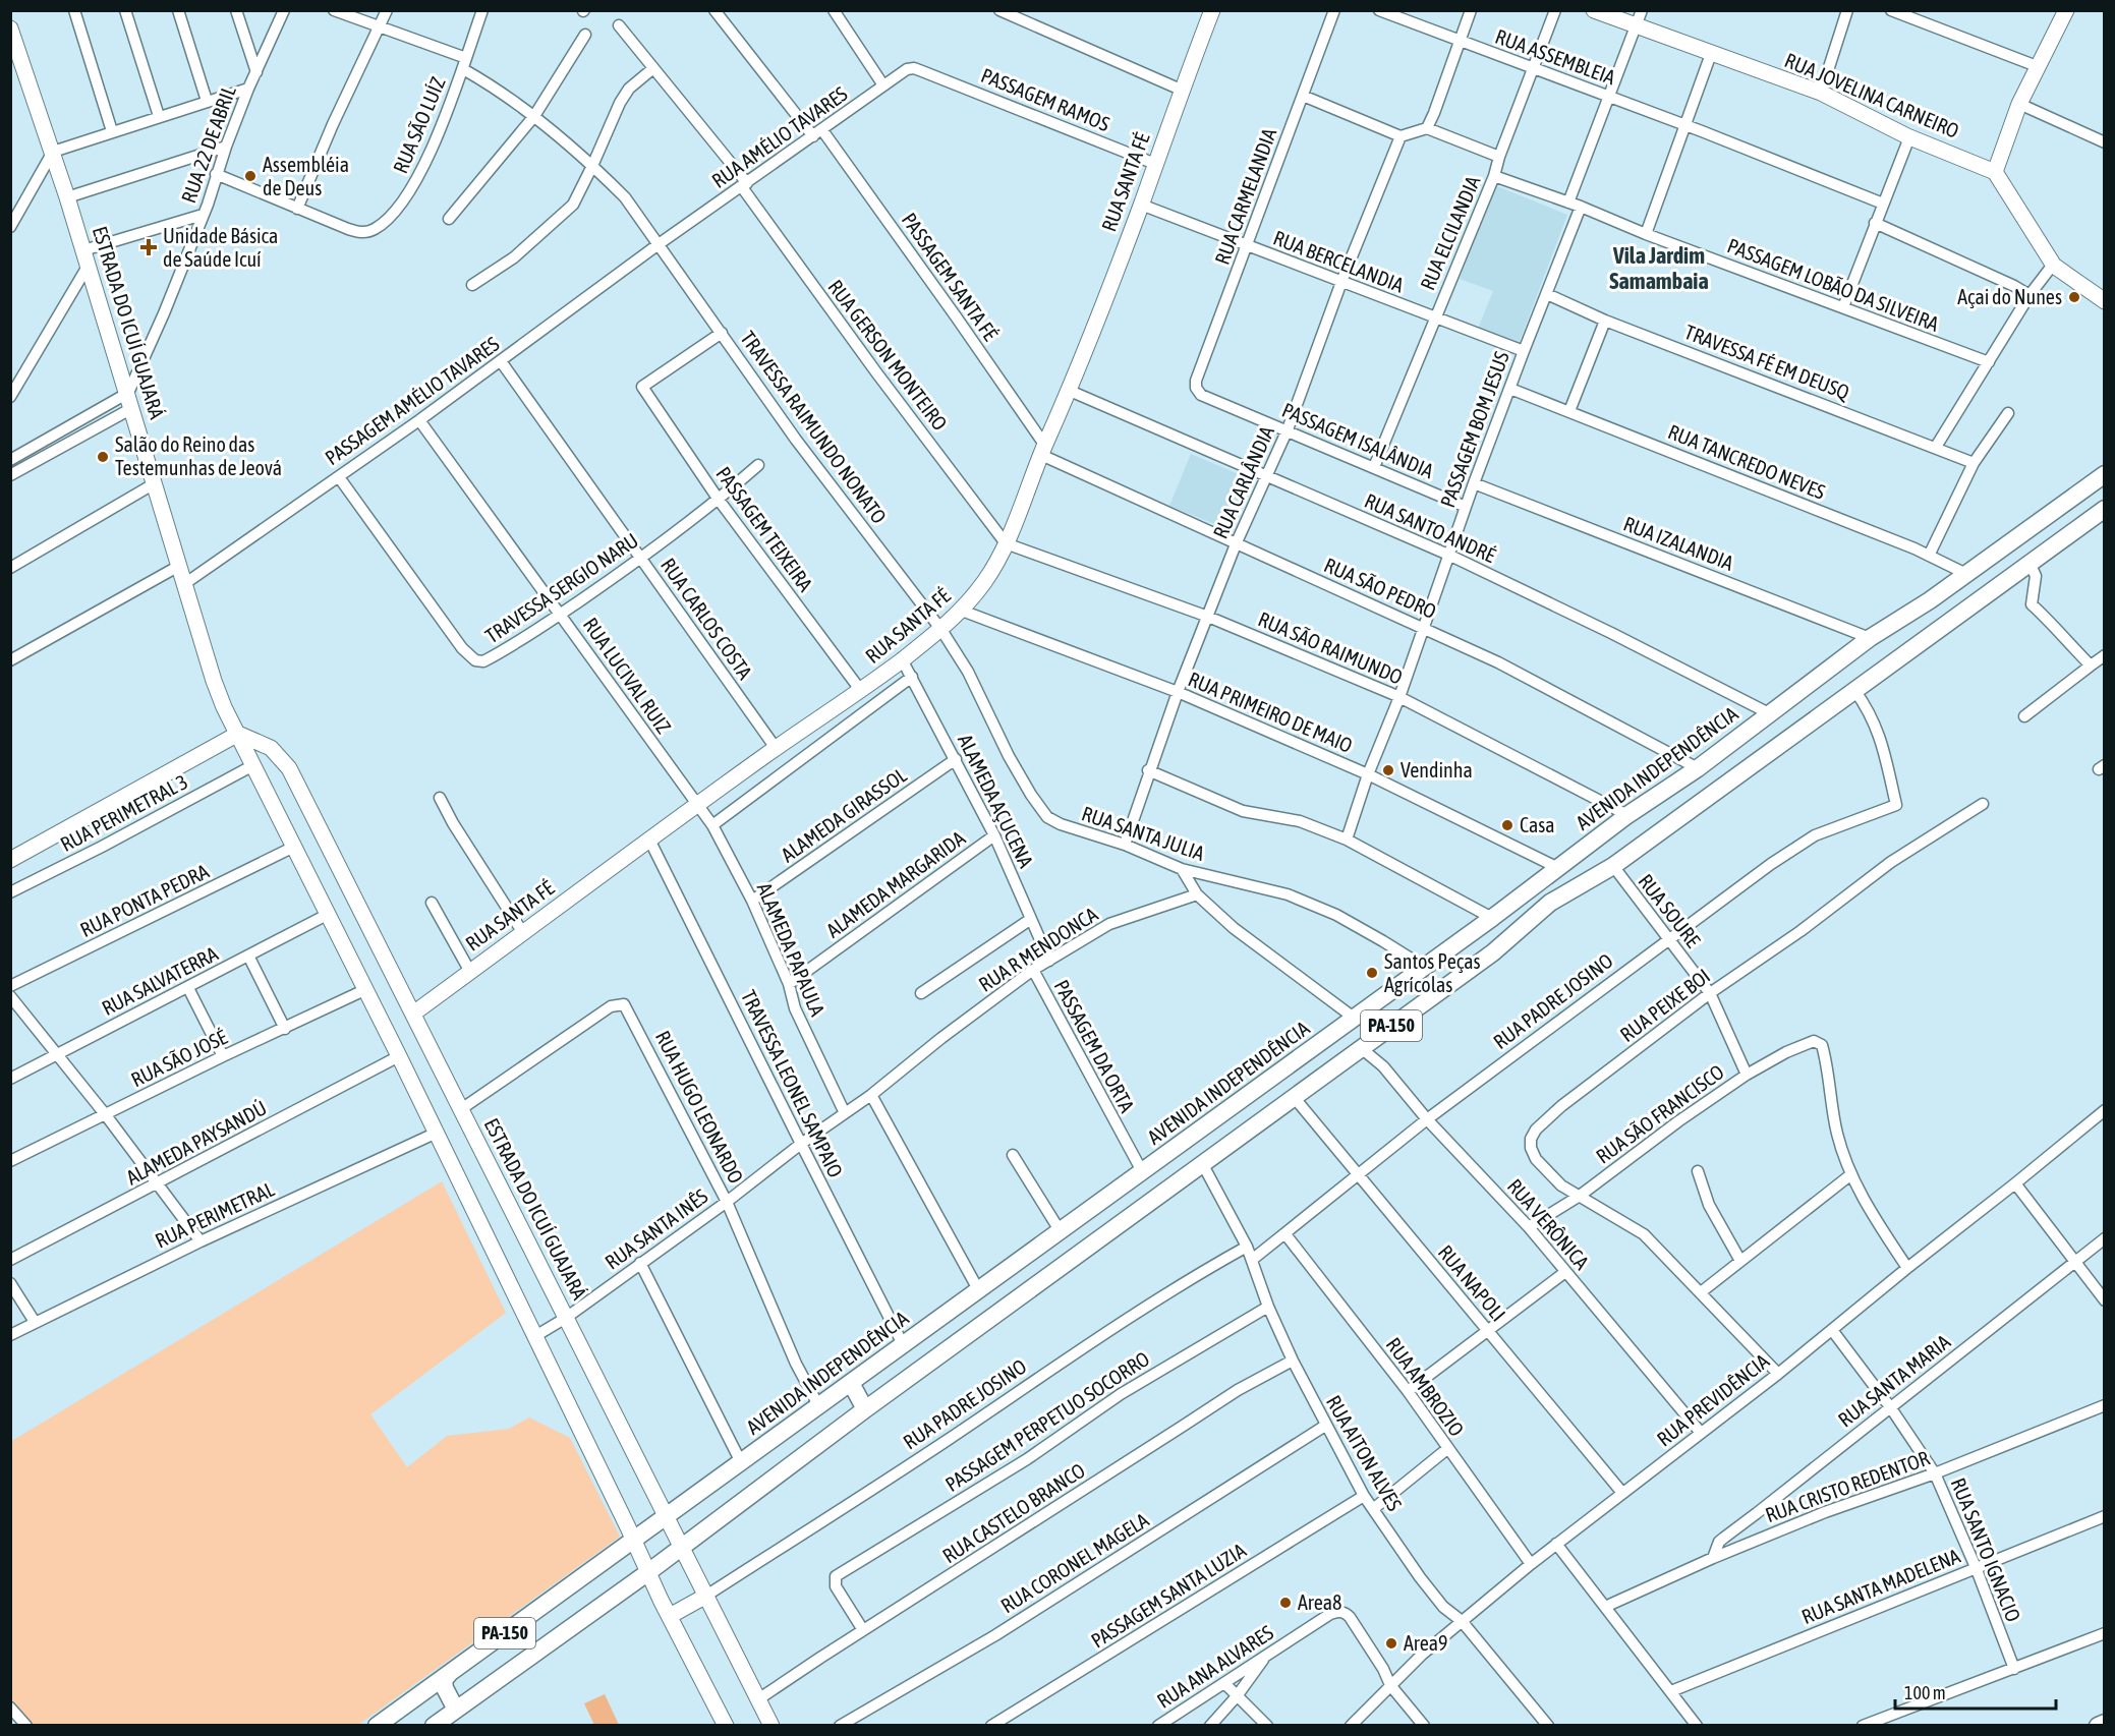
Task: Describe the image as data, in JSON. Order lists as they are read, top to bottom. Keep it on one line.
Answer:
{"streets":{"main road":["AVENIDA INDEPENDÊNCIA","PA-150"],"street":["RUA ASSEMBLEIA","RUA JOVELINA CARNEIRO","PASSAGEM RAMOS","RUA SÃO LUÍZ","RUA AMÉLIO TAVARES","RUA 22 DE ABRIL","RUA SANTA FÉ","RUA CARMELANDIA","RUA ELCILANDIA","RUA BERCELANDIA","PASSAGEM SANTA FÉ","PASSAGEM LOBÃO DA SILVEIRA","ESTRADA DO ICUÍ GUAJARÁ","RUA GERSON MONTEIRO","TRAVESSA FÉ EM DEUSQ","PASSAGEM AMÉLIO TAVARES","TRAVESSA RAIMUNDO NONATO","PASSAGEM BOM JESUS","PASSAGEM ISALÂNDIA","RUA TANCREDO NEVES","RUA CARLÂNDIA","RUA SANTO ANDRÉ","PASSAGEM TEIXEIRA","RUA IZALANDIA","TRAVESSA SERGIO NARU","RUA SÃO PEDRO","RUA CARLOS COSTA","RUA SÃO RAIMUNDO","RUA LUCIVAL RUIZ","RUA PRIMEIRO DE MAIO","ALAMEDA AÇUCENA","RUA PERIMETRAL 3","ALAMEDA GIRASSOL","RUA SANTA JULIA","ALAMEDA MARGARIDA","RUA PONTA PEDRA","RUA SOURE","ALAMEDA PAPAULA","RUA R MENDONCA","RUA SALVATERRA","RUA PADRE JOSINO","RUA PEIXE BOI","PASSAGEM DA ORTA","RUA SÃO JOSÉ","TRAVESSA LEONEL SAMPAIO","RUA HUGO LEONARDO","RUA SÃO FRANCISCO","ALAMEDA PAYSANDÚ","RUA PERIMETRAL","RUA VERÔNICA","RUA SANTA INÊS","RUA NAPOLI","RUA SANTA MARIA","RUA AMBROZIO","RUA PREVIDÊNCIA","PASSAGEM PERPETUO SOCORRO","RUA AITON ALVES","RUA CRISTO REDENTOR","RUA CASTELO BRANCO","RUA SANTO IGNACIO","RUA CORONEL MAGELA","RUA SANTA MADELENA","PASSAGEM SANTA LUZIA","RUA ANA ALVARES"]},"crossings":[["RUA ASSEMBLEIA","RUA ELCILANDIA"],["PASSAGEM RAMOS","RUA AMÉLIO TAVARES"],["PASSAGEM RAMOS","RUA SANTA FÉ"],["RUA SÃO LUÍZ","TRAVESSA RAIMUNDO NONATO"],["RUA AMÉLIO TAVARES","PASSAGEM SANTA FÉ"],["RUA AMÉLIO TAVARES","RUA GERSON MONTEIRO"],["RUA AMÉLIO TAVARES","PASSAGEM AMÉLIO TAVARES"],["RUA AMÉLIO TAVARES","TRAVESSA RAIMUNDO NONATO"],["RUA 22 DE ABRIL","ESTRADA DO ICUÍ GUAJARÁ"],["RUA SANTA FÉ","RUA BERCELANDIA"],["RUA SANTA FÉ","PASSAGEM SANTA FÉ"],["RUA SANTA FÉ","ESTRADA DO ICUÍ GUAJARÁ"],["RUA SANTA FÉ","RUA GERSON MONTEIRO"],["RUA SANTA FÉ","TRAVESSA RAIMUNDO NONATO"],["RUA SANTA FÉ","RUA SANTO ANDRÉ"],["RUA SANTA FÉ","PASSAGEM TEIXEIRA"],["RUA SANTA FÉ","RUA SÃO PEDRO"],["RUA SANTA FÉ","RUA CARLOS COSTA"],["RUA SANTA FÉ","RUA SÃO RAIMUNDO"],["RUA SANTA FÉ","RUA LUCIVAL RUIZ"],["RUA SANTA FÉ","RUA PRIMEIRO DE MAIO"],["RUA SANTA FÉ","ALAMEDA AÇUCENA"],["RUA SANTA FÉ","RUA SANTA JULIA"],["RUA SANTA FÉ","ALAMEDA PAPAULA"],["RUA SANTA FÉ","TRAVESSA LEONEL SAMPAIO"],["RUA CARMELANDIA","RUA BERCELANDIA"],["RUA CARMELANDIA","PASSAGEM ISALÂNDIA"],["RUA ELCILANDIA","RUA BERCELANDIA"],["RUA ELCILANDIA","PASSAGEM LOBÃO DA SILVEIRA"],["RUA ELCILANDIA","PASSAGEM ISALÂNDIA"],["RUA BERCELANDIA","PASSAGEM BOM JESUS"],["RUA BERCELANDIA","RUA CARLÂNDIA"],["PASSAGEM SANTA FÉ","RUA SÃO PEDRO"],["PASSAGEM LOBÃO DA SILVEIRA","PASSAGEM BOM JESUS"],["ESTRADA DO ICUÍ GUAJARÁ","PASSAGEM AMÉLIO TAVARES"],["ESTRADA DO ICUÍ GUAJARÁ","AVENIDA INDEPENDÊNCIA"],["ESTRADA DO ICUÍ GUAJARÁ","RUA PERIMETRAL 3"],["ESTRADA DO ICUÍ GUAJARÁ","RUA PONTA PEDRA"],["ESTRADA DO ICUÍ GUAJARÁ","RUA SALVATERRA"],["ESTRADA DO ICUÍ GUAJARÁ","RUA PADRE JOSINO"],["ESTRADA DO ICUÍ GUAJARÁ","PA-150"],["ESTRADA DO ICUÍ GUAJARÁ","RUA SÃO JOSÉ"],["ESTRADA DO ICUÍ GUAJARÁ","RUA HUGO LEONARDO"],["ESTRADA DO ICUÍ GUAJARÁ","ALAMEDA PAYSANDÚ"],["ESTRADA DO ICUÍ GUAJARÁ","RUA PERIMETRAL"],["ESTRADA DO ICUÍ GUAJARÁ","RUA SANTA INÊS"],["ESTRADA DO ICUÍ GUAJARÁ","RUA CASTELO BRANCO"],["RUA GERSON MONTEIRO","RUA SÃO RAIMUNDO"],["TRAVESSA FÉ EM DEUSQ","PASSAGEM BOM JESUS"],["PASSAGEM AMÉLIO TAVARES","TRAVESSA RAIMUNDO NONATO"],["PASSAGEM AMÉLIO TAVARES","TRAVESSA SERGIO NARU"],["PASSAGEM AMÉLIO TAVARES","RUA CARLOS COSTA"],["PASSAGEM AMÉLIO TAVARES","RUA LUCIVAL RUIZ"],["TRAVESSA RAIMUNDO NONATO","PASSAGEM TEIXEIRA"],["TRAVESSA RAIMUNDO NONATO","RUA SANTA JULIA"],["PASSAGEM BOM JESUS","PASSAGEM ISALÂNDIA"],["PASSAGEM BOM JESUS","RUA TANCREDO NEVES"],["PASSAGEM BOM JESUS","RUA SANTO ANDRÉ"],["PASSAGEM BOM JESUS","RUA IZALANDIA"],["PASSAGEM BOM JESUS","RUA SÃO PEDRO"],["PASSAGEM BOM JESUS","RUA SÃO RAIMUNDO"],["PASSAGEM BOM JESUS","RUA PRIMEIRO DE MAIO"],["PASSAGEM ISALÂNDIA","RUA CARLÂNDIA"],["RUA TANCREDO NEVES","AVENIDA INDEPENDÊNCIA"],["RUA CARLÂNDIA","RUA SANTO ANDRÉ"],["RUA CARLÂNDIA","RUA SÃO PEDRO"],["RUA CARLÂNDIA","RUA SÃO RAIMUNDO"],["RUA CARLÂNDIA","RUA PRIMEIRO DE MAIO"],["RUA CARLÂNDIA","RUA SANTA JULIA"],["RUA SANTO ANDRÉ","AVENIDA INDEPENDÊNCIA"],["PASSAGEM TEIXEIRA","TRAVESSA SERGIO NARU"],["RUA IZALANDIA","AVENIDA INDEPENDÊNCIA"],["TRAVESSA SERGIO NARU","RUA CARLOS COSTA"],["TRAVESSA SERGIO NARU","RUA LUCIVAL RUIZ"],["RUA SÃO PEDRO","AVENIDA INDEPENDÊNCIA"],["RUA SÃO RAIMUNDO","AVENIDA INDEPENDÊNCIA"],["RUA LUCIVAL RUIZ","ALAMEDA PAPAULA"],["RUA PRIMEIRO DE MAIO","AVENIDA INDEPENDÊNCIA"],["AVENIDA INDEPENDÊNCIA","RUA SANTA JULIA"],["AVENIDA INDEPENDÊNCIA","PASSAGEM DA ORTA"],["AVENIDA INDEPENDÊNCIA","TRAVESSA LEONEL SAMPAIO"],["AVENIDA INDEPENDÊNCIA","RUA HUGO LEONARDO"],["ALAMEDA AÇUCENA","ALAMEDA GIRASSOL"],["ALAMEDA AÇUCENA","ALAMEDA MARGARIDA"],["ALAMEDA AÇUCENA","RUA R MENDONCA"],["ALAMEDA GIRASSOL","ALAMEDA PAPAULA"],["ALAMEDA MARGARIDA","ALAMEDA PAPAULA"],["RUA SOURE","RUA PADRE JOSINO"],["RUA SOURE","RUA PEIXE BOI"],["RUA SOURE","PA-150"],["RUA SOURE","RUA SÃO FRANCISCO"],["ALAMEDA PAPAULA","RUA SANTA INÊS"],["RUA R MENDONCA","PASSAGEM DA ORTA"],["RUA R MENDONCA","RUA SANTA INÊS"],["RUA PADRE JOSINO","PA-150"],["RUA PADRE JOSINO","RUA VERÔNICA"],["RUA PADRE JOSINO","RUA NAPOLI"],["RUA PADRE JOSINO","RUA AMBROZIO"],["RUA PADRE JOSINO","RUA AITON ALVES"],["RUA PEIXE BOI","RUA SÃO FRANCISCO"],["RUA PEIXE BOI","RUA PREVIDÊNCIA"],["PA-150","RUA VERÔNICA"],["PA-150","RUA NAPOLI"],["PA-150","RUA AITON ALVES"],["TRAVESSA LEONEL SAMPAIO","RUA SANTA INÊS"],["RUA HUGO LEONARDO","RUA SANTA INÊS"],["RUA SÃO FRANCISCO","RUA VERÔNICA"],["RUA VERÔNICA","RUA PREVIDÊNCIA"],["RUA NAPOLI","RUA PREVIDÊNCIA"],["RUA SANTA MARIA","RUA CRISTO REDENTOR"],["RUA SANTA MARIA","RUA SANTO IGNACIO"],["RUA AMBROZIO","RUA PREVIDÊNCIA"],["RUA PREVIDÊNCIA","RUA AITON ALVES"],["RUA PREVIDÊNCIA","RUA SANTO IGNACIO"],["RUA PREVIDÊNCIA","RUA ANA ALVARES"],["PASSAGEM PERPETUO SOCORRO","RUA AITON ALVES"],["PASSAGEM PERPETUO SOCORRO","RUA CASTELO BRANCO"],["RUA AITON ALVES","RUA CASTELO BRANCO"],["RUA AITON ALVES","RUA CORONEL MAGELA"],["RUA AITON ALVES","PASSAGEM SANTA LUZIA"],["RUA CRISTO REDENTOR","RUA SANTO IGNACIO"],["RUA SANTO IGNACIO","RUA SANTA MADELENA"]],"districts":["Vila Jardim Samambaia"],"places":{"other":["Assembléia de Deus","Açai do Nunes","Salão do Reino das Testemunhas de Jeová","Vendinha","Casa","Santos Peças Agrícolas","Area8","Area9"],"health":["Unidade Básica de Saúde Icuí"]},"scale_bar":"100 m"}
